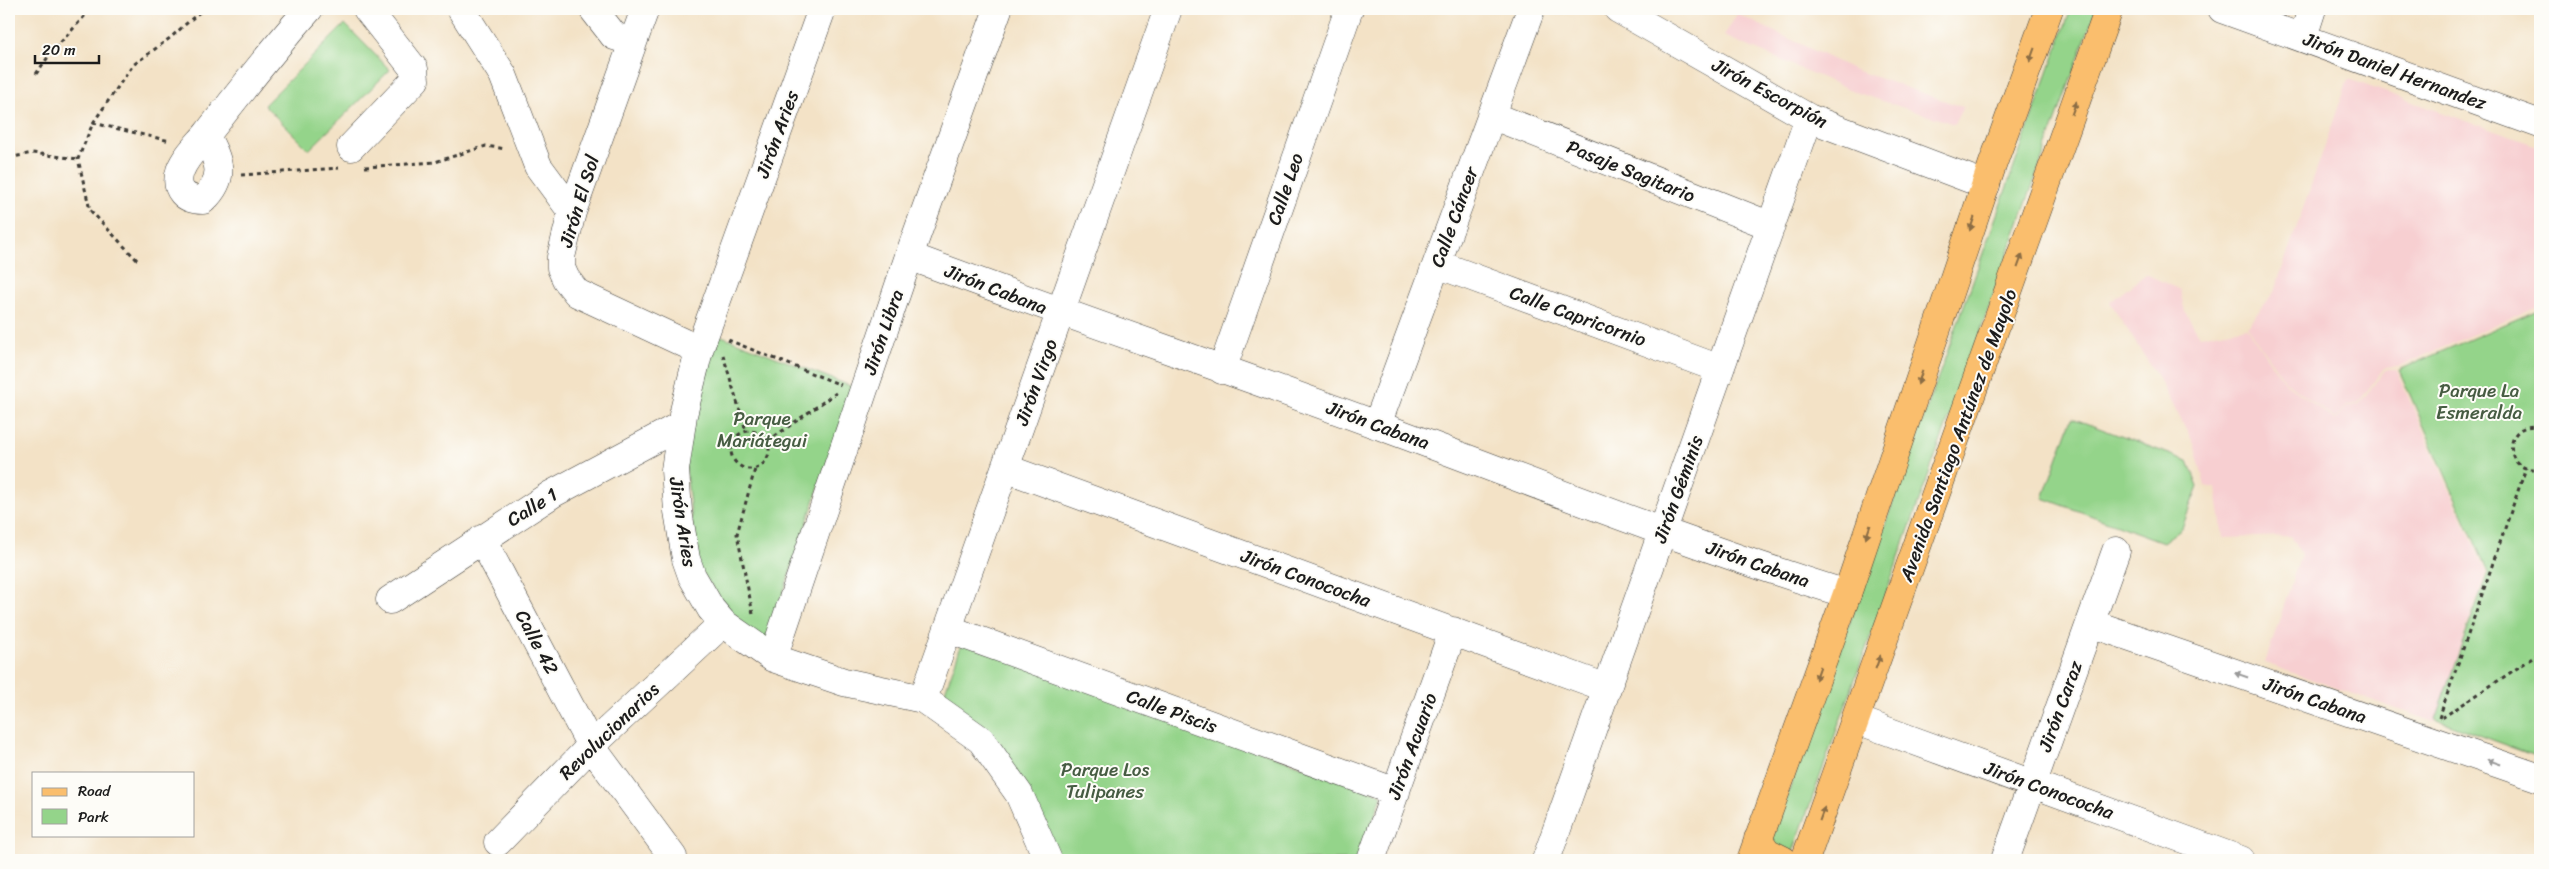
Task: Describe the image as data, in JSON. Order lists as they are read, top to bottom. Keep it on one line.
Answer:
{"streets":{"main road":["Avenida Santiago Antúnez de Mayolo"],"street":["Jirón Daniel Hernandez","Jirón Escorpión","Jirón Aries","Pasaje Sagitario","Calle Leo","Jirón El Sol","Calle Cáncer","Jirón Cabana","Calle Capricornio","Jirón Libra","Jirón Virgo","Jirón Géminis","Calle 1","Jirón Conococha","Calle 42","Jirón Caraz","Calle Piscis","Revolucionarios","Jirón Acuario"]},"crossings":[["Jirón Escorpión","Jirón Géminis"],["Jirón Aries","Jirón El Sol"],["Jirón Aries","Jirón Libra"],["Jirón Aries","Jirón Virgo"],["Jirón Aries","Calle 1"],["Jirón Aries","Revolucionarios"],["Pasaje Sagitario","Calle Cáncer"],["Pasaje Sagitario","Jirón Géminis"],["Calle Leo","Jirón Cabana"],["Calle Cáncer","Jirón Cabana"],["Calle Cáncer","Calle Capricornio"],["Jirón Cabana","Jirón Libra"],["Jirón Cabana","Jirón Virgo"],["Jirón Cabana","Jirón Géminis"],["Jirón Cabana","Jirón Caraz"],["Calle Capricornio","Jirón Géminis"],["Jirón Virgo","Jirón Conococha"],["Jirón Virgo","Calle Piscis"],["Avenida Santiago Antúnez de Mayolo","Jirón Conococha"],["Jirón Géminis","Jirón Conococha"],["Calle 1","Calle 42"],["Jirón Conococha","Jirón Caraz"],["Jirón Conococha","Jirón Acuario"],["Calle 42","Revolucionarios"],["Calle Piscis","Jirón Acuario"]],"parks":["Parque La Esmeralda","Parque Mariátegui","Parque Los Tulipanes"],"legend":["Road","Park"],"scale_bar":"20 m"}
